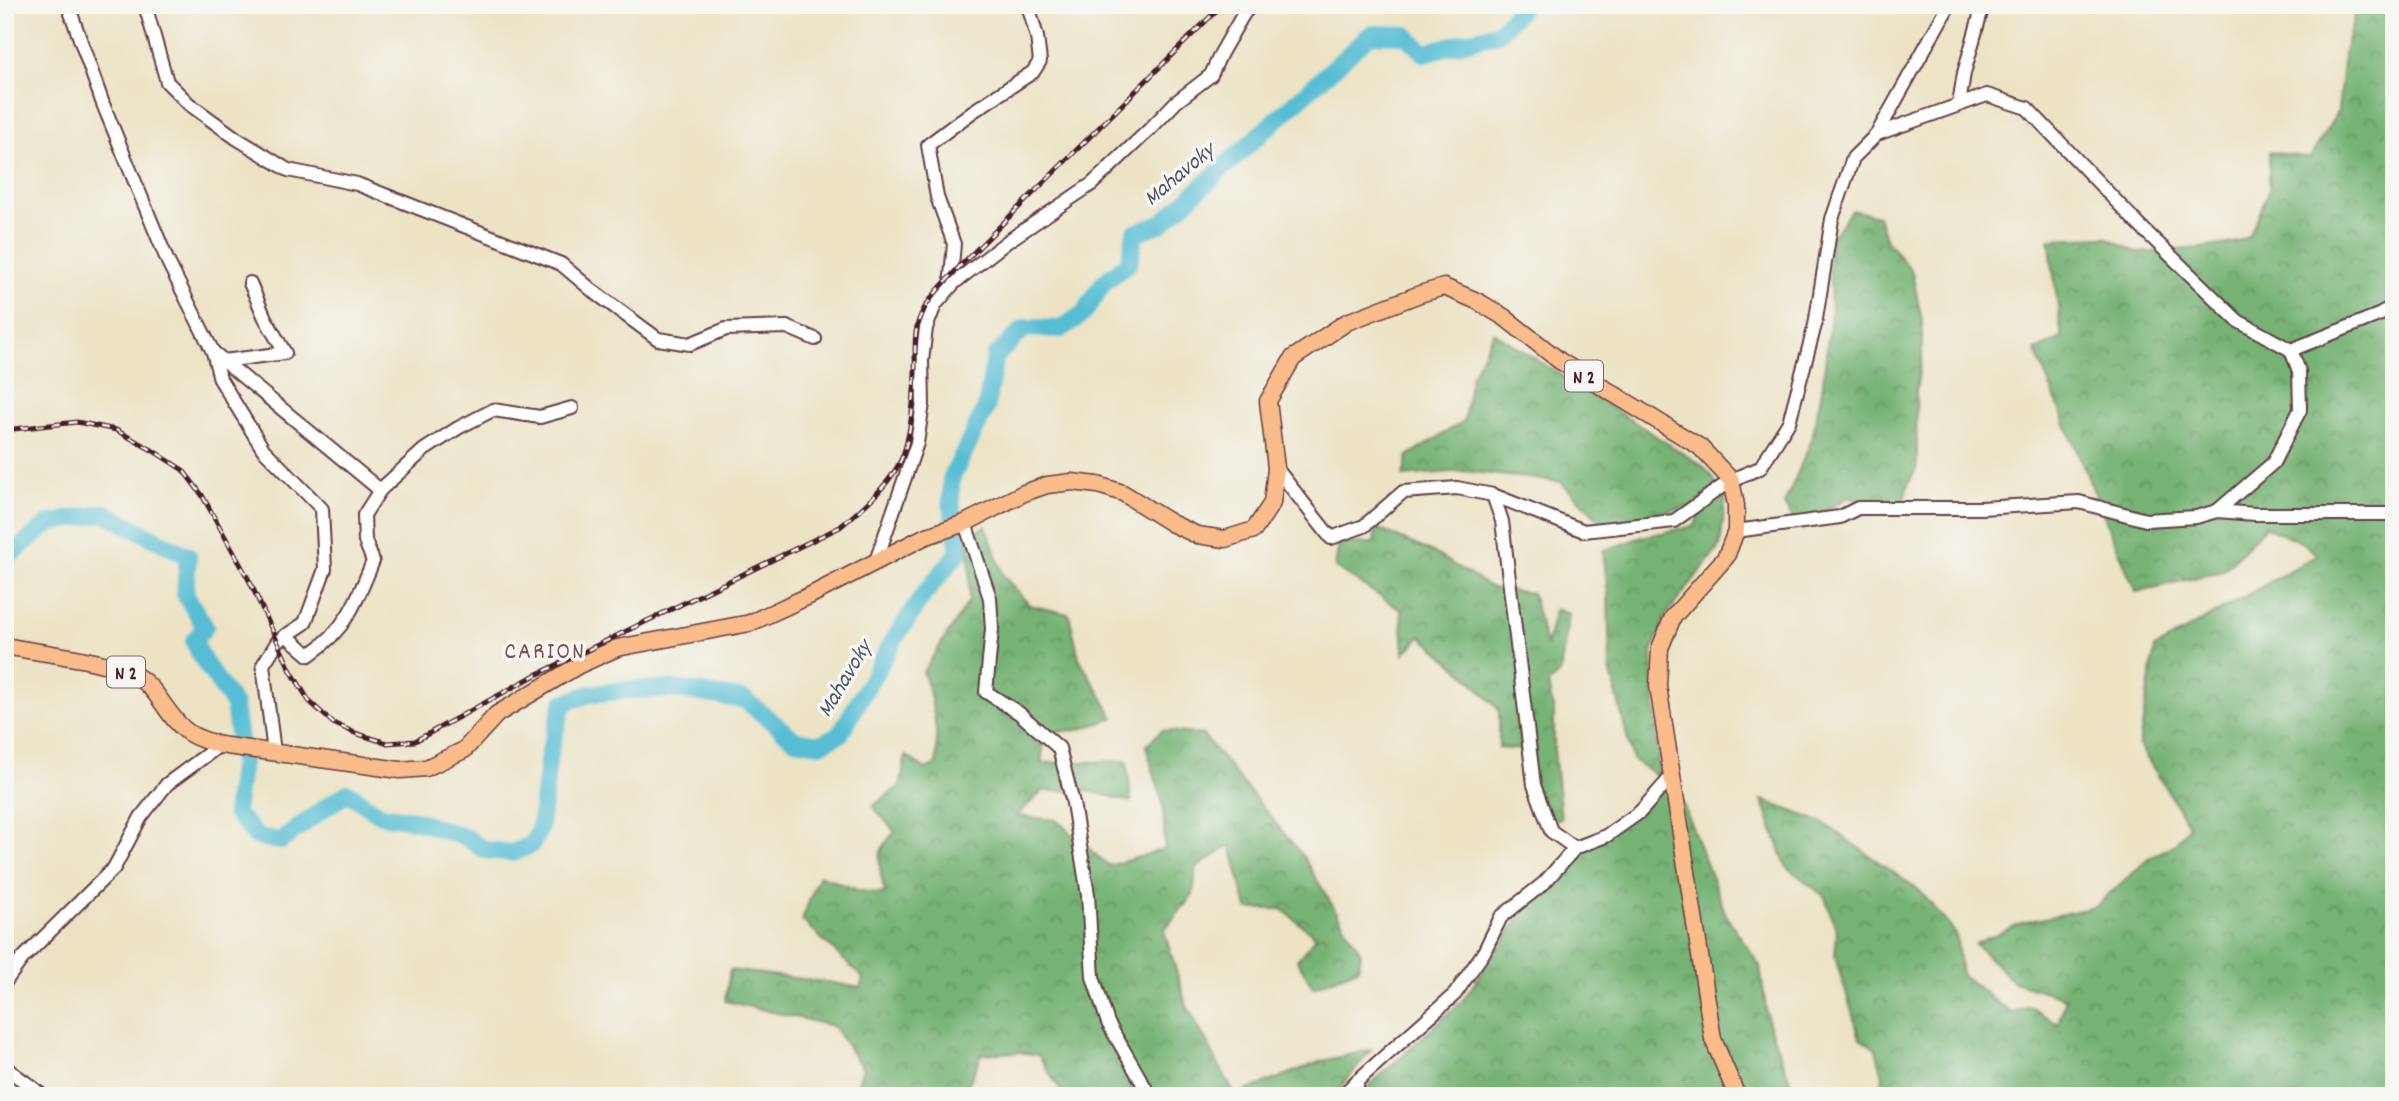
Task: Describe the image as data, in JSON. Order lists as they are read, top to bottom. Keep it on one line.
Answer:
{"streets":{"main road":["N 2"]},"districts":["CARION"],"water":["Mahavoky"]}
